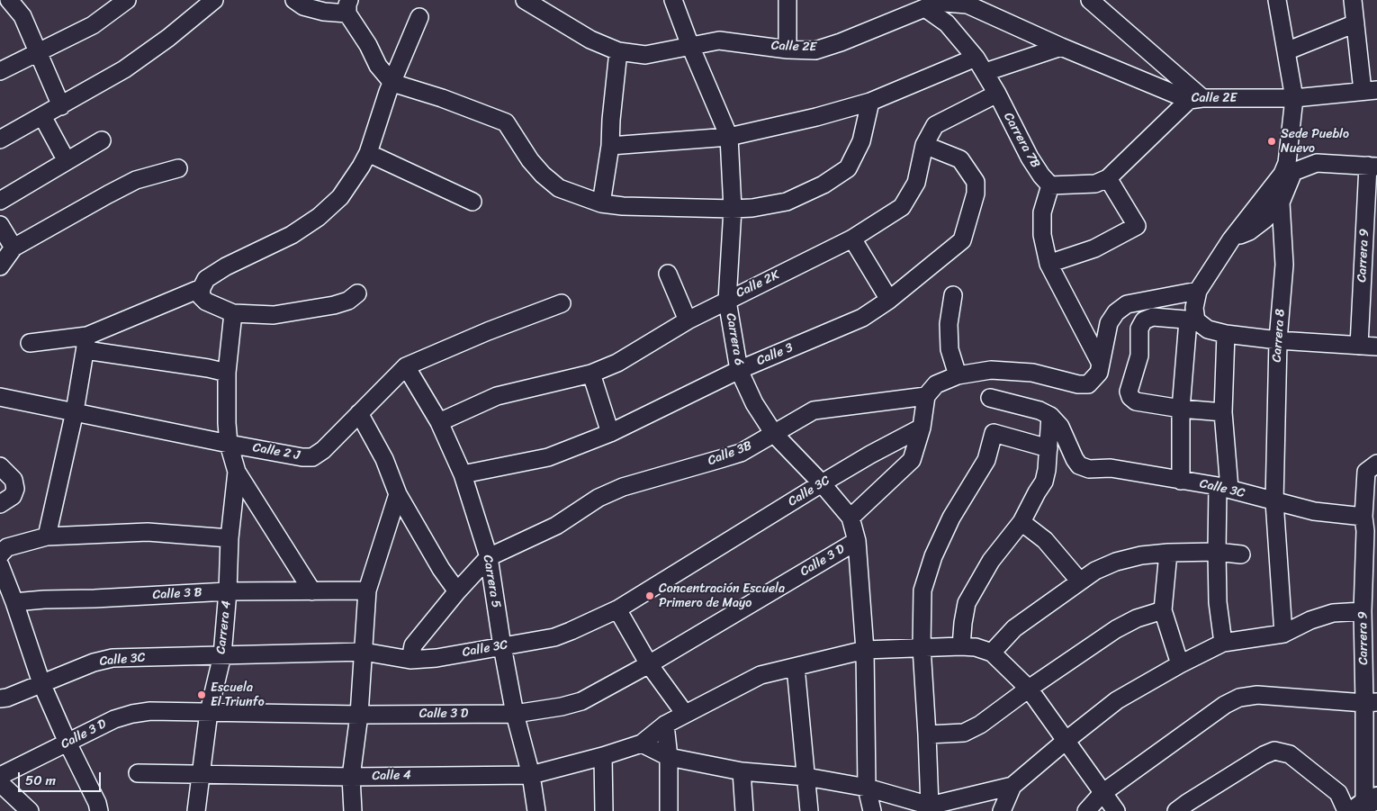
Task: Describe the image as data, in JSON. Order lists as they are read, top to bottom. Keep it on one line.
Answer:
{"streets":{"street":["Calle 2E","Carrera 7B","Carrera 9","Calle 2K","Carrera 8","Carrera 6","Calle 3","Calle 2 J","Calle 3B","Calle 3C","Calle 3 D","Carrera 5","Calle 3 B","Carrera 4","Calle 4"]},"crossings":[["Calle 2E","Carrera 7B"],["Calle 2E","Carrera 8"],["Calle 2E","Carrera 6"],["Carrera 7B","Calle 2K"],["Carrera 9","Calle 3C"],["Calle 2K","Carrera 6"],["Calle 2K","Calle 3"],["Calle 2K","Carrera 5"],["Carrera 8","Calle 3C"],["Carrera 6","Calle 3"],["Carrera 6","Calle 3B"],["Carrera 6","Calle 3C"],["Carrera 6","Calle 3 D"],["Carrera 6","Calle 4"],["Calle 3","Carrera 5"],["Calle 2 J","Carrera 5"],["Calle 2 J","Carrera 4"],["Calle 3B","Calle 3C"],["Calle 3B","Carrera 5"],["Calle 3C","Carrera 5"],["Calle 3C","Carrera 4"],["Calle 3 D","Carrera 5"],["Calle 3 D","Carrera 4"],["Carrera 5","Calle 4"],["Calle 3 B","Carrera 4"],["Carrera 4","Calle 4"]],"places":["Sede Pueblo Nuevo","Concentración Escuela Primero de Mayo","Escuela El Triunfo"],"scale_bar":"50 m"}
